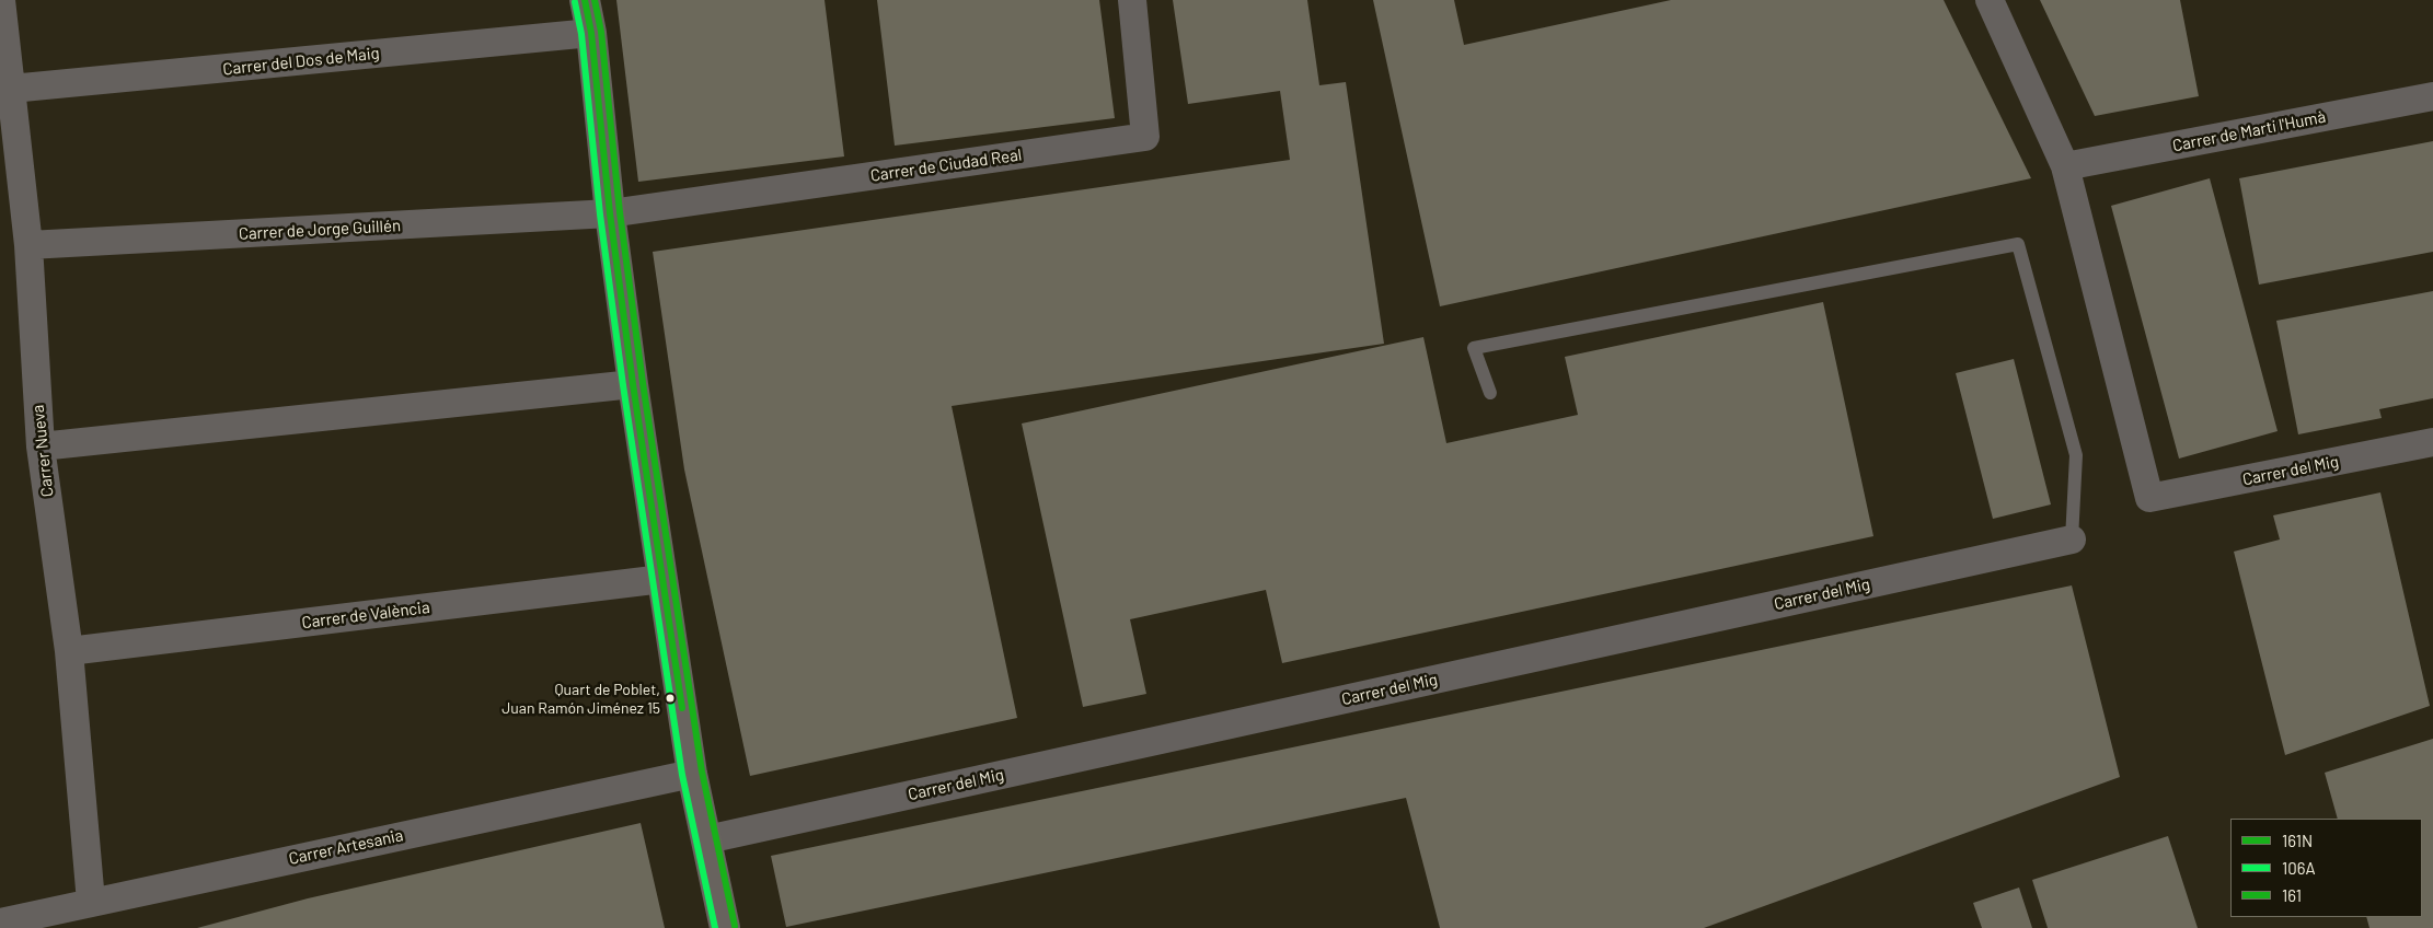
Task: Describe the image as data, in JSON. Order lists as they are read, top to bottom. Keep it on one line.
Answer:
{"streets":{"street":["Carrer del Dos de Maig","Carrer de Martí l'Humà","Carrer de Ciudad Real","Carrer de Jorge Guillén","Carrer Nueva","Carrer del Mig","Carrer de València","Carrer Artesania"]},"crossings":[["Carrer del Dos de Maig","Carrer Nueva"],["Carrer de Martí l'Humà","Carrer del Mig"],["Carrer de Ciudad Real","Carrer de Jorge Guillén"],["Carrer de Jorge Guillén","Carrer Nueva"],["Carrer Nueva","Carrer de València"],["Carrer Nueva","Carrer Artesania"]],"places":["Quart de Poblet, Juan Ramón Jiménez 15"],"lines":["transit line 161N","transit line 161","transit line 106A"],"legend":["161N","106A","161"]}
